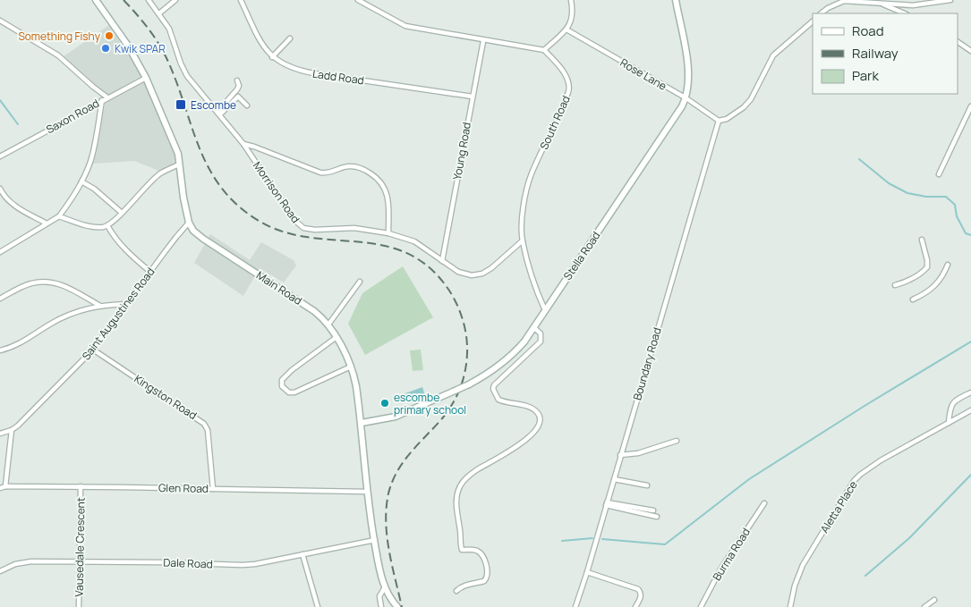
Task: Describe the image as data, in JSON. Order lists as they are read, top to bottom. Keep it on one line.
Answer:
{"streets":{"main road":["Stella Road","Main Road"],"street":["Rose Lane","Ladd Road","Saxon Road","South Road","Young Road","Morrison Road","Saint Augustines Road","Boundary Road","Kingston Road","Glen Road","Aletta Place","Vausedale Crescent","Burma Road","Dale Road"]},"crossings":[["Rose Lane","Stella Road"],["Rose Lane","Boundary Road"],["Ladd Road","Young Road"],["South Road","Morrison Road"],["South Road","Stella Road"],["Young Road","Morrison Road"],["Stella Road","Main Road"],["Main Road","Saint Augustines Road"],["Main Road","Glen Road"],["Main Road","Dale Road"],["Saint Augustines Road","Kingston Road"],["Kingston Road","Glen Road"],["Glen Road","Vausedale Crescent"],["Vausedale Crescent","Dale Road"]],"places":{"other":["Something Fishy","Kwik SPAR","escombe primary school"],"transit":["Escombe"]},"legend":["Road","Railway","Park"]}
